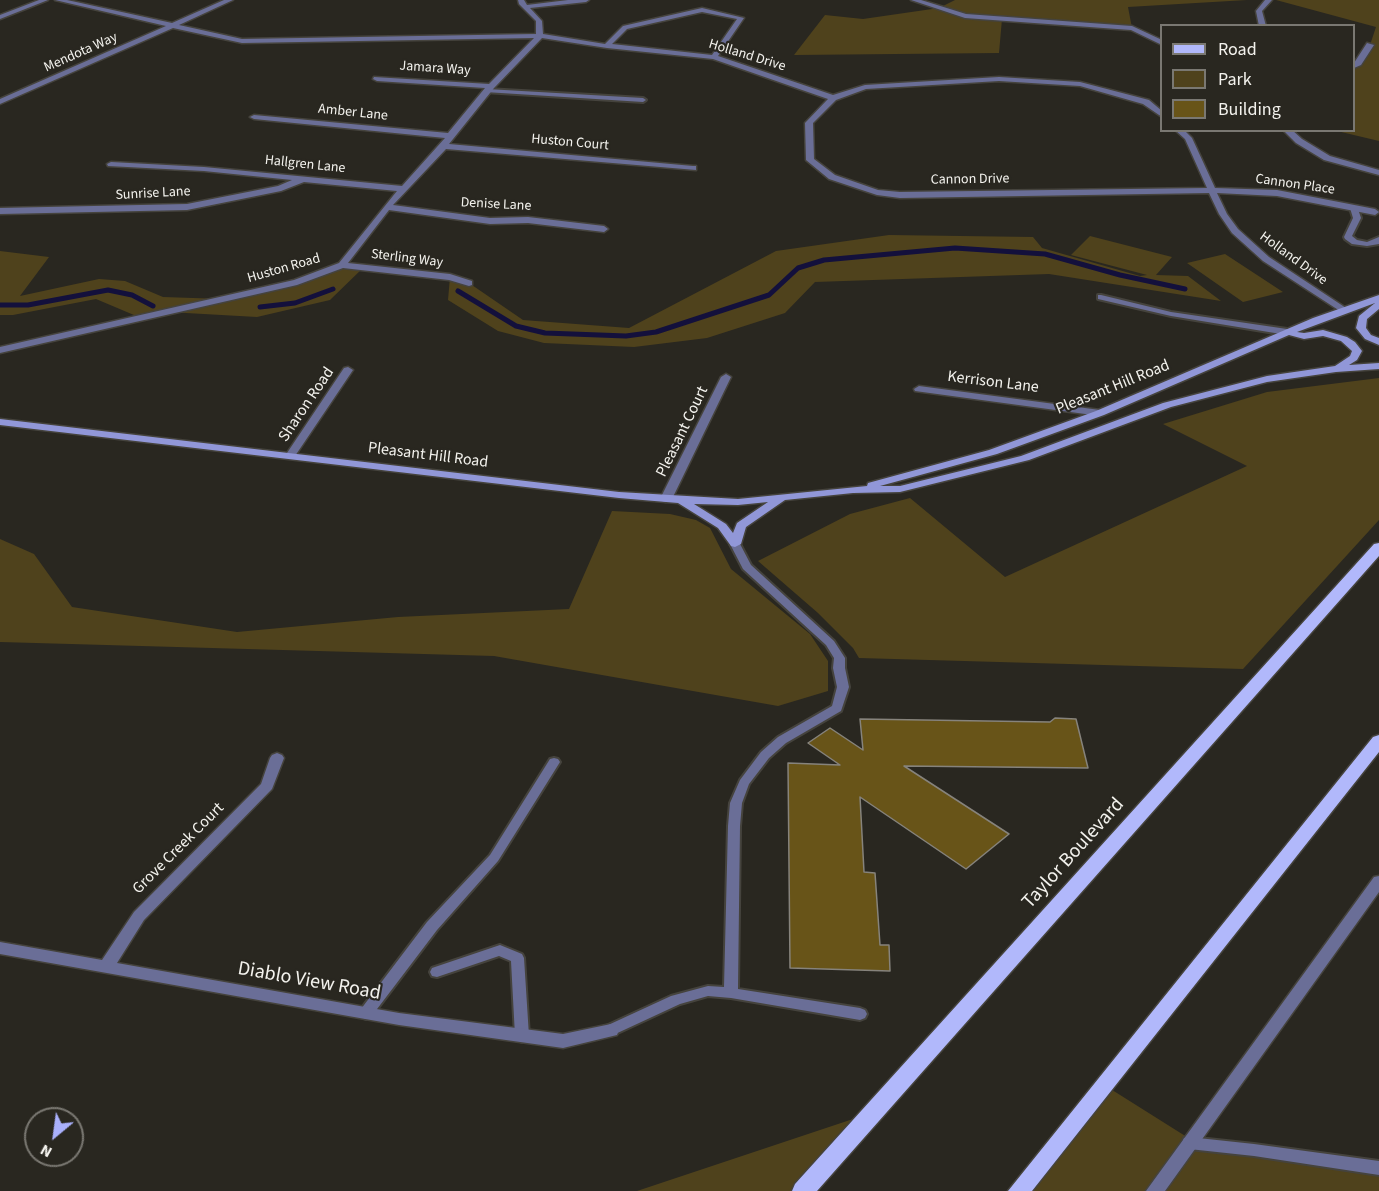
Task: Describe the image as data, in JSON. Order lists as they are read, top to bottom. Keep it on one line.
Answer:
{"streets":{"main road":["Pleasant Hill Road","Taylor Boulevard"],"street":["Mendota Way","Holland Drive","Jamara Way","Amber Lane","Huston Court","Hallgren Lane","Cannon Drive","Cannon Place","Sunrise Lane","Denise Lane","Sterling Way","Huston Road","Kerrison Lane","Sharon Road","Pleasant Court","Grove Creek Court","Diablo View Road"]},"crossings":[["Mendota Way","Holland Drive"],["Holland Drive","Cannon Drive"],["Holland Drive","Cannon Place"],["Holland Drive","Huston Road"],["Holland Drive","Pleasant Hill Road"],["Jamara Way","Huston Road"],["Amber Lane","Huston Road"],["Huston Court","Huston Road"],["Hallgren Lane","Sunrise Lane"],["Hallgren Lane","Huston Road"],["Cannon Drive","Cannon Place"],["Denise Lane","Huston Road"],["Sterling Way","Huston Road"],["Kerrison Lane","Pleasant Hill Road"],["Pleasant Hill Road","Sharon Road"],["Pleasant Hill Road","Pleasant Court"],["Grove Creek Court","Diablo View Road"]],"legend":["Road","Park","Building"],"north":"bottom left"}
